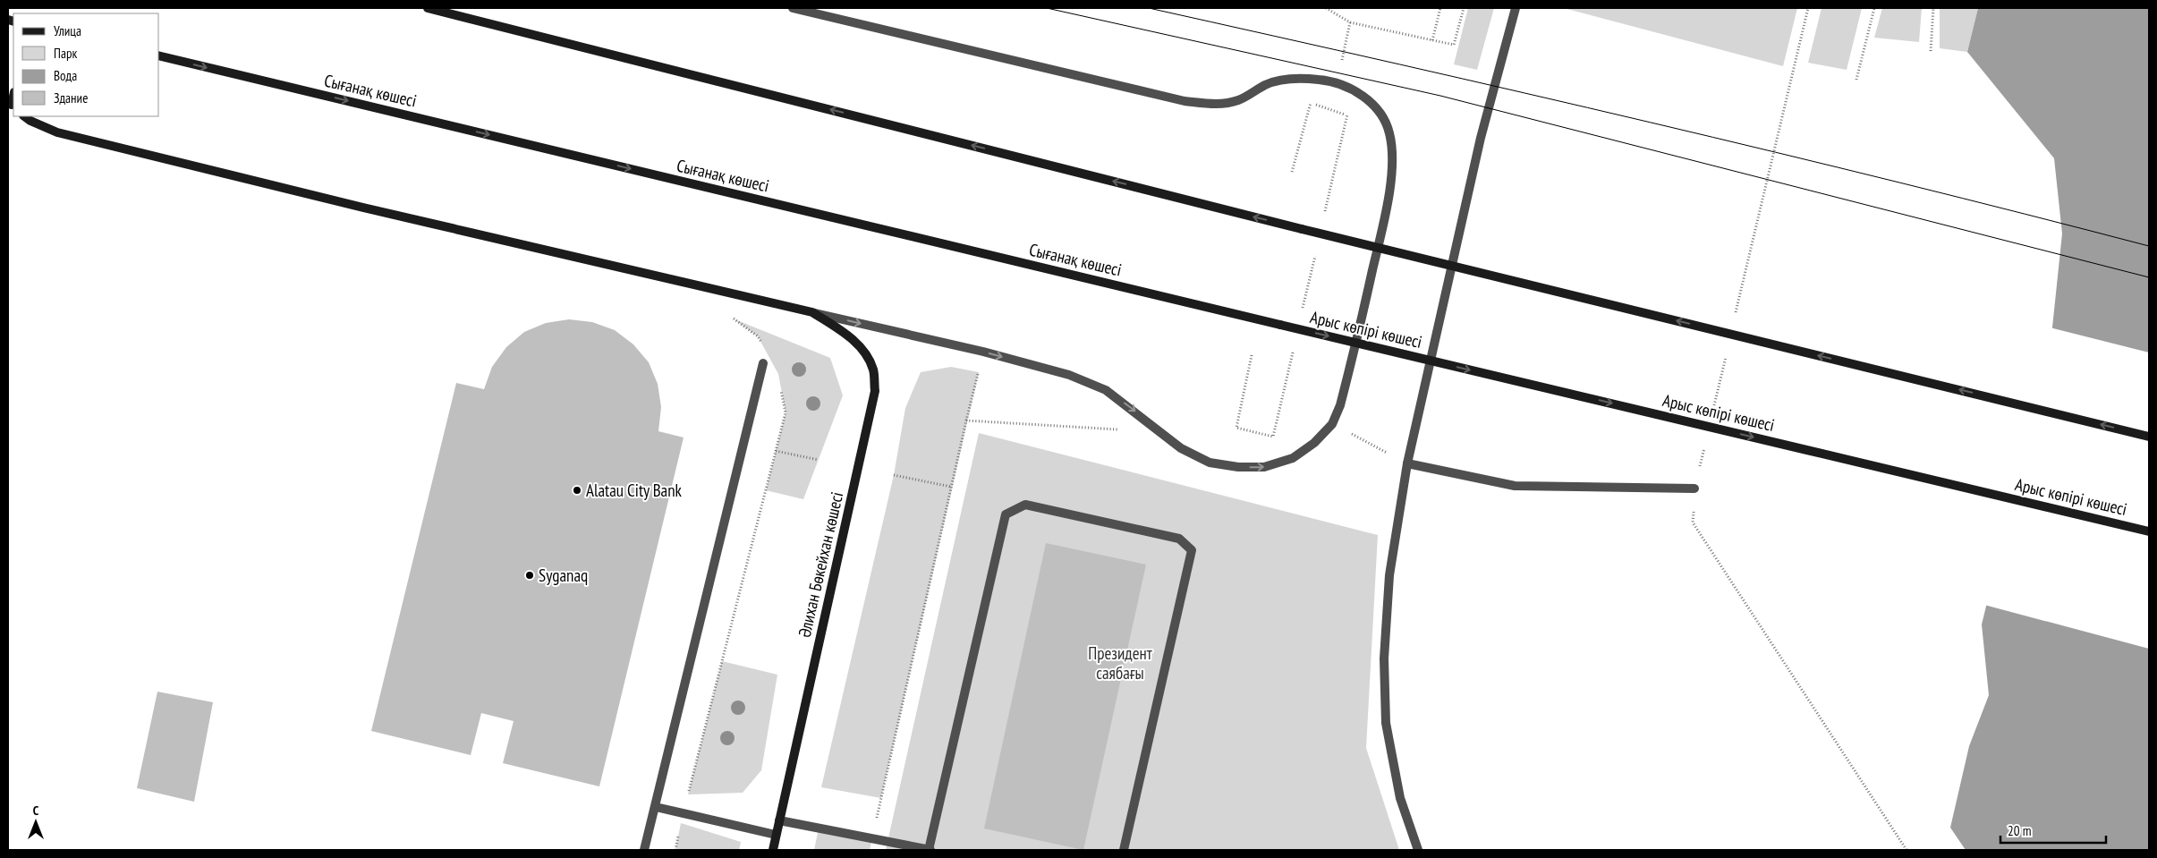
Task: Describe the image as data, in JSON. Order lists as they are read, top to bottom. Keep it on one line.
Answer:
{"streets":{"main road":["Сығанақ көшесі","Арыс көпірі көшесі","Әлихан Бөкейхан көшесі"]},"crossings":[["Сығанақ көшесі","Арыс көпірі көшесі"]],"one_way":["Сығанақ көшесі","Арыс көпірі көшесі"],"parks":["Президент саябағы"],"places":["Alatau City Bank","Syganaq"],"legend":["Улица","Парк","Вода","Здание"],"scale_bar":"20 m","north":"top"}
